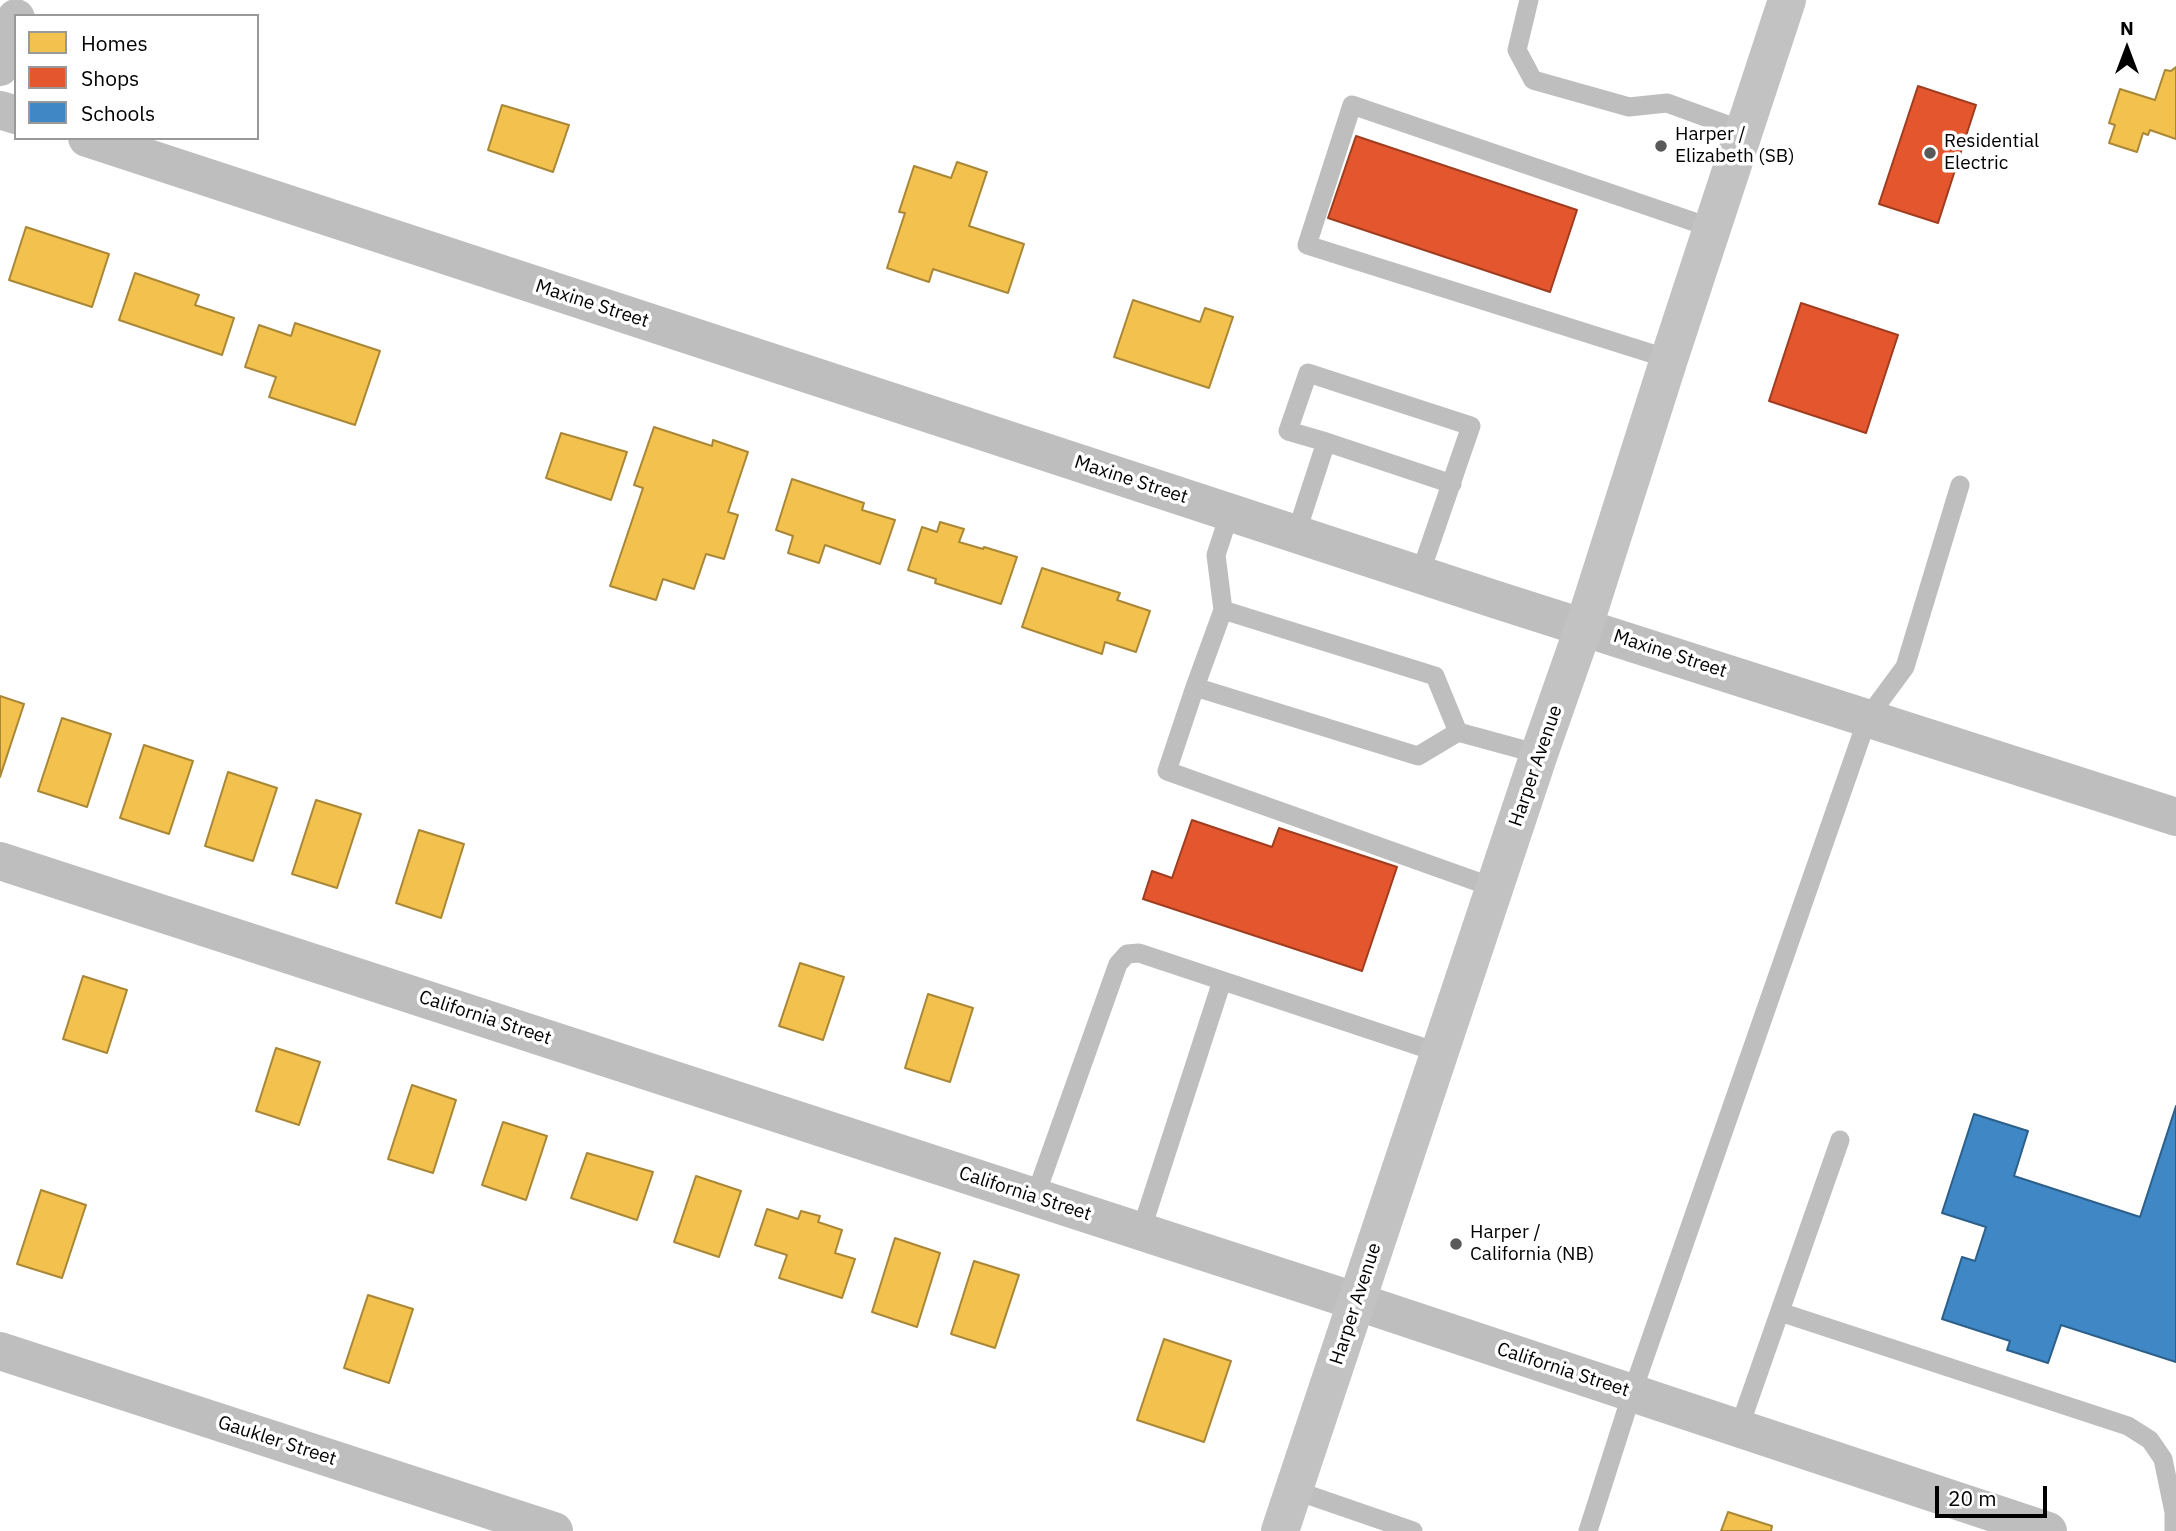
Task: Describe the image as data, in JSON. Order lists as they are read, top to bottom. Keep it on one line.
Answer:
{"streets":{"main road":["Harper Avenue"],"street":["Maxine Street","California Street","Gaukler Street"]},"crossings":[["Maxine Street","Harper Avenue"],["Harper Avenue","California Street"]],"places":["Harper / Elizabeth (SB)","Residential Electric","Harper / California (NB)"],"legend":["Homes","Shops","Schools"],"scale_bar":"20 m","north":"top"}
